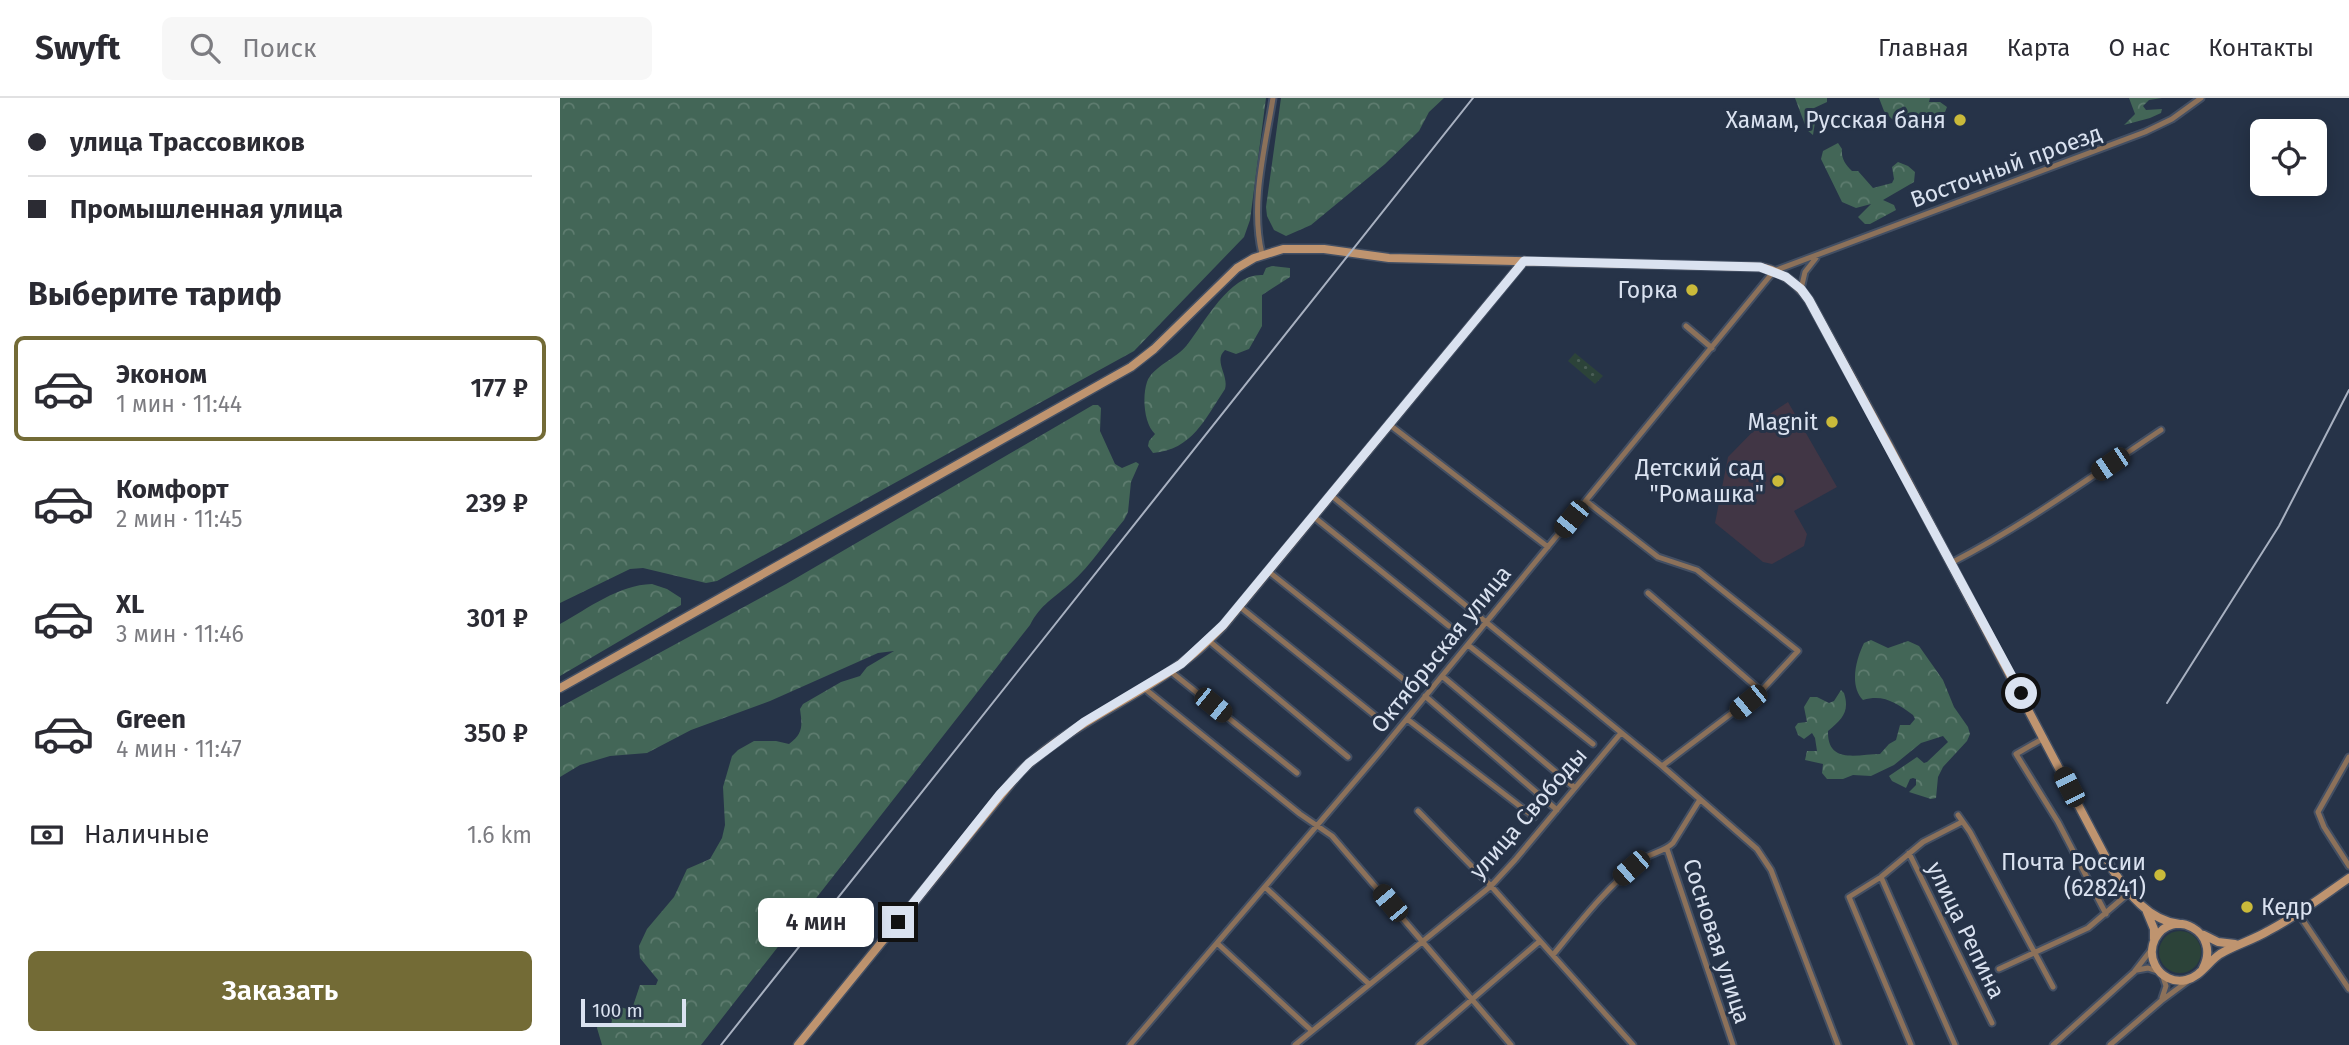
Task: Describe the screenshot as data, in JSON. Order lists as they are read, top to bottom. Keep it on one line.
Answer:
{"streets":{"street":["Восточный проезд","Октябрьская улица","улица Свободы","улица Репина","Сосновая улица"]},"crossings":[["Восточный проезд","Октябрьская улица"]],"places":["Хамам, Русская баня","Горка","Magnit","Детский сад \"Ромашка\"","Почта России (628241)","Кедр"],"scale_bar":"100 m","page":{"header":"Swyft","search":"Поиск","nav":["Главная","Карта","О нас","Контакты"],"banner":["улица Трассовиков","Промышленная улица"],"heading":"Выберите тариф","list":[{"name":"Эконом","note":"1 мин · 11:44","value":"177 ₽"},{"name":"Комфорт","note":"2 мин · 11:45","value":"239 ₽"},{"name":"XL","note":"3 мин · 11:46","value":"301 ₽"},{"name":"Green","note":"4 мин · 11:47","value":"350 ₽"}],"pay":["Наличные","1.6 km"],"bubble":"4 мин","buttons":"Заказать","scale":"100 m"}}
